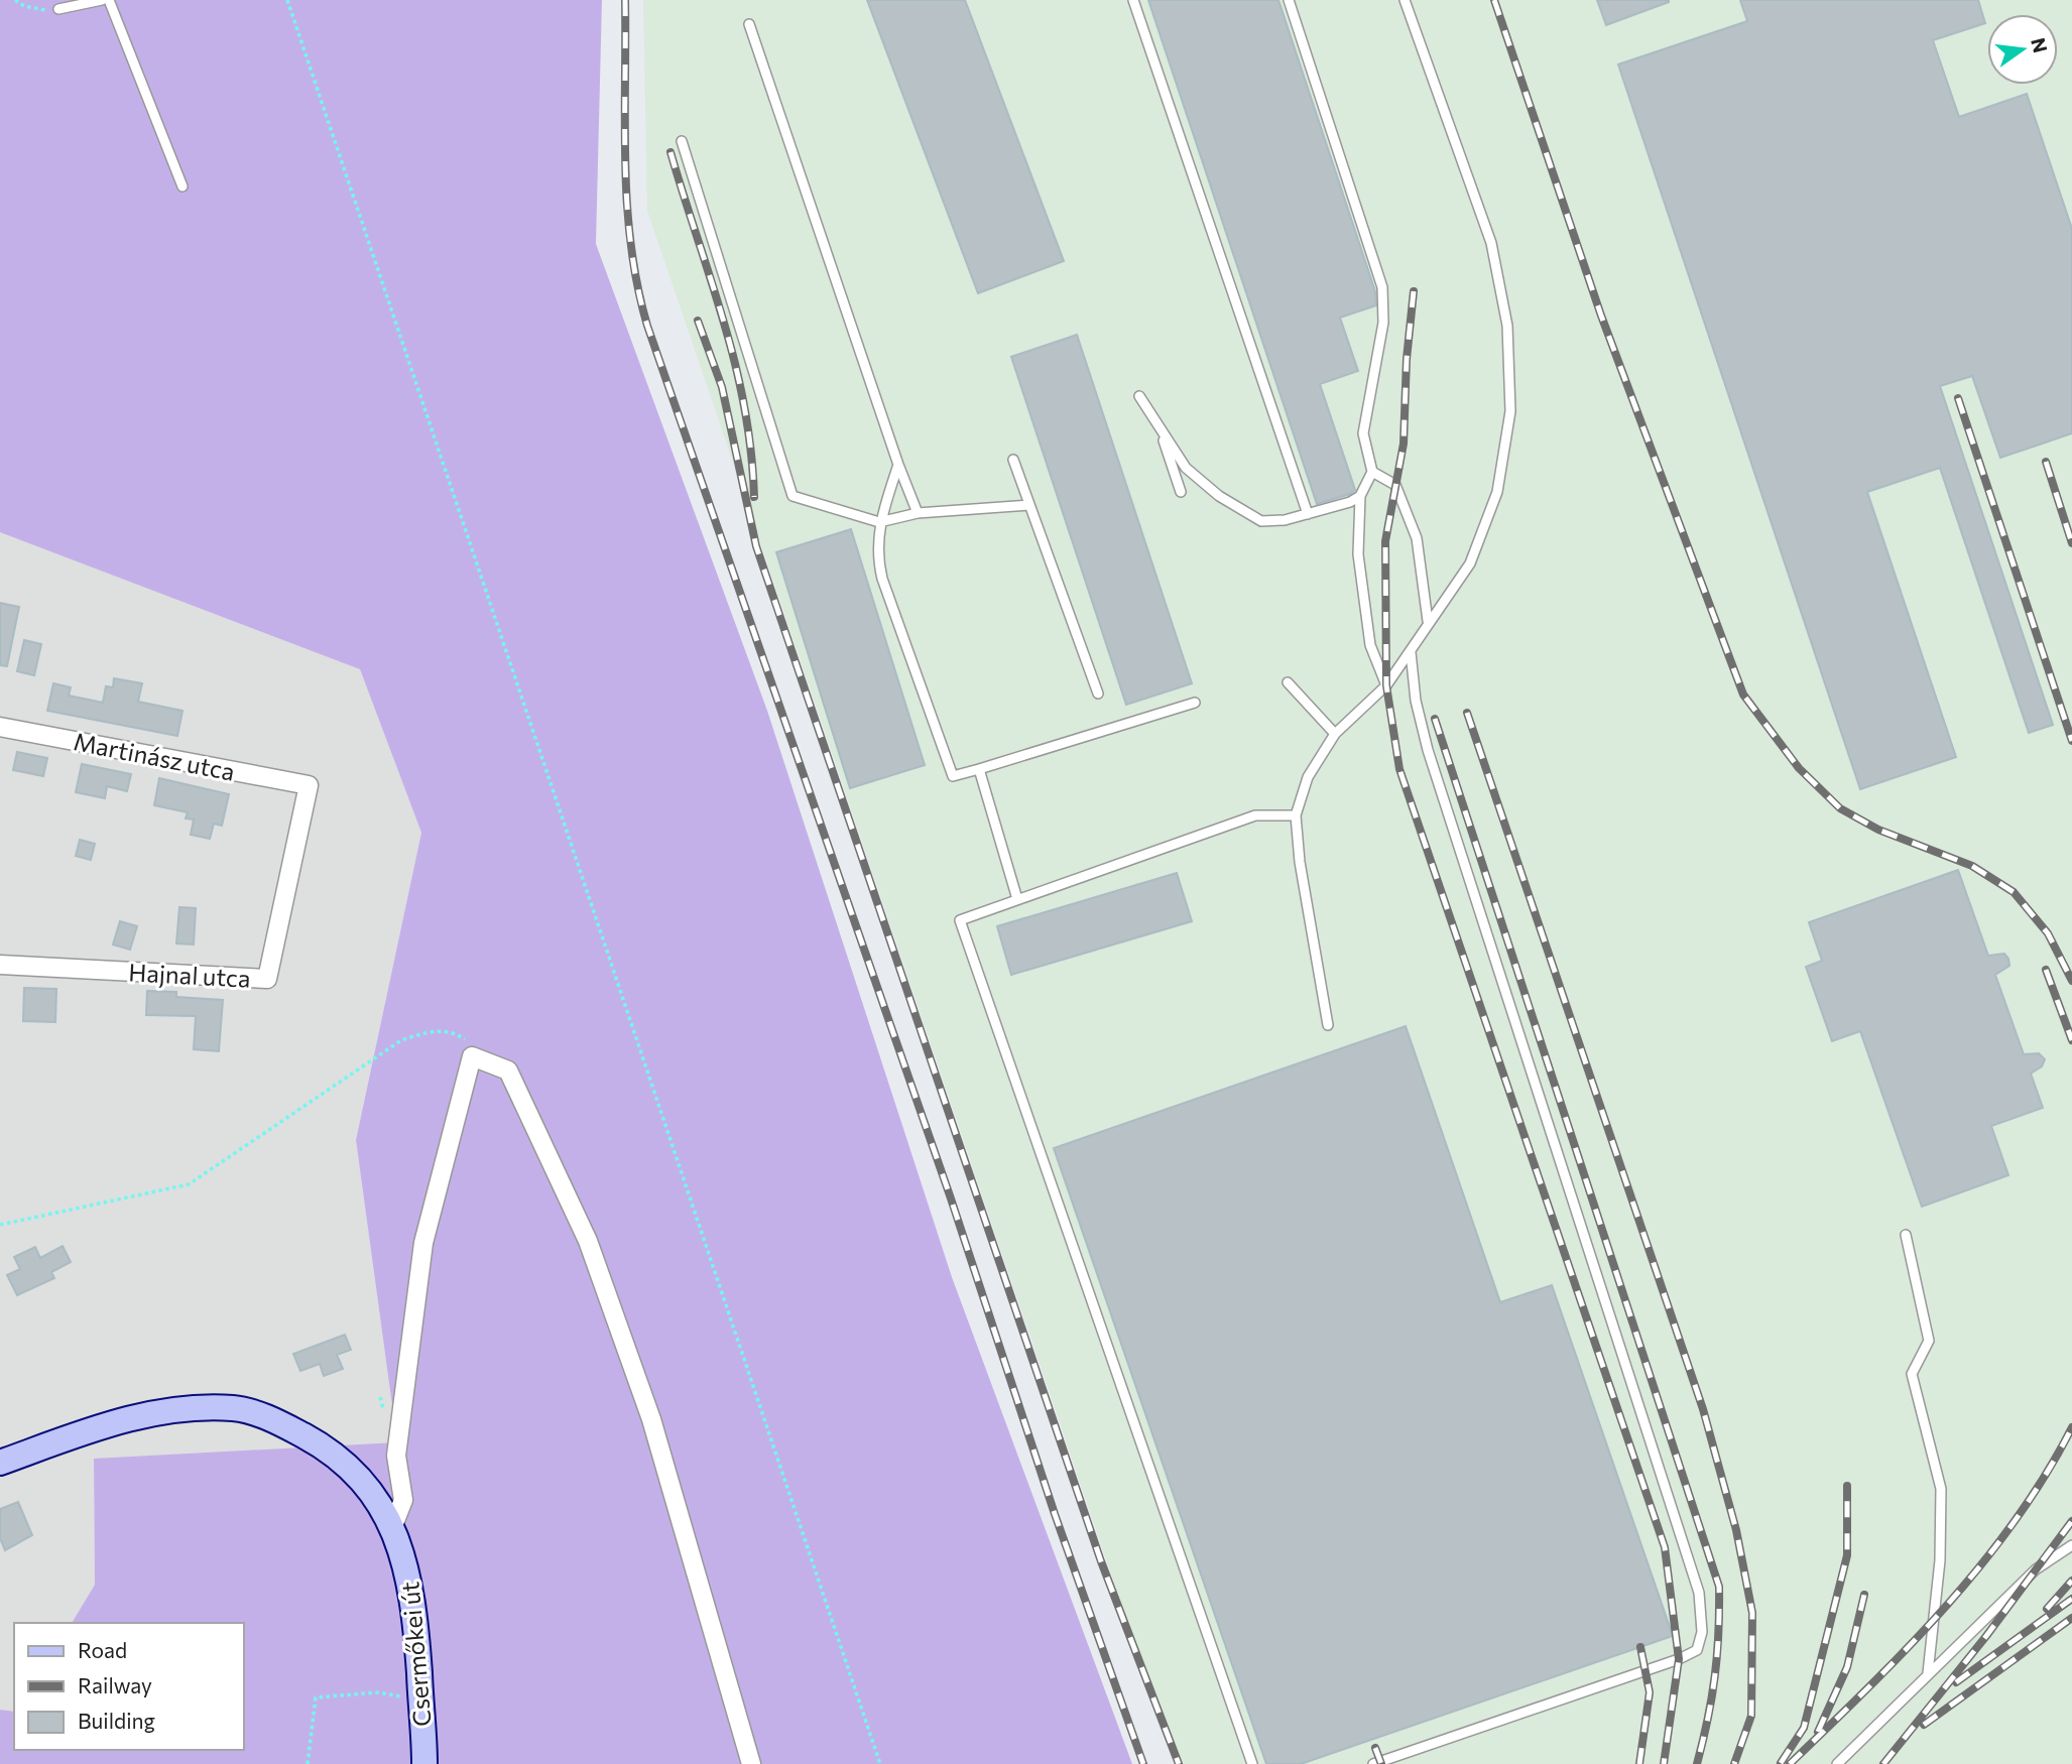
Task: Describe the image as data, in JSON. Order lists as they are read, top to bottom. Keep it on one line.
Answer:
{"streets":{"main road":["Csermőkei út"],"street":["Martinász utca","Hajnal utca"]},"crossings":[["Martinász utca","Hajnal utca"]],"legend":["Road","Railway","Building"],"north":"right"}
